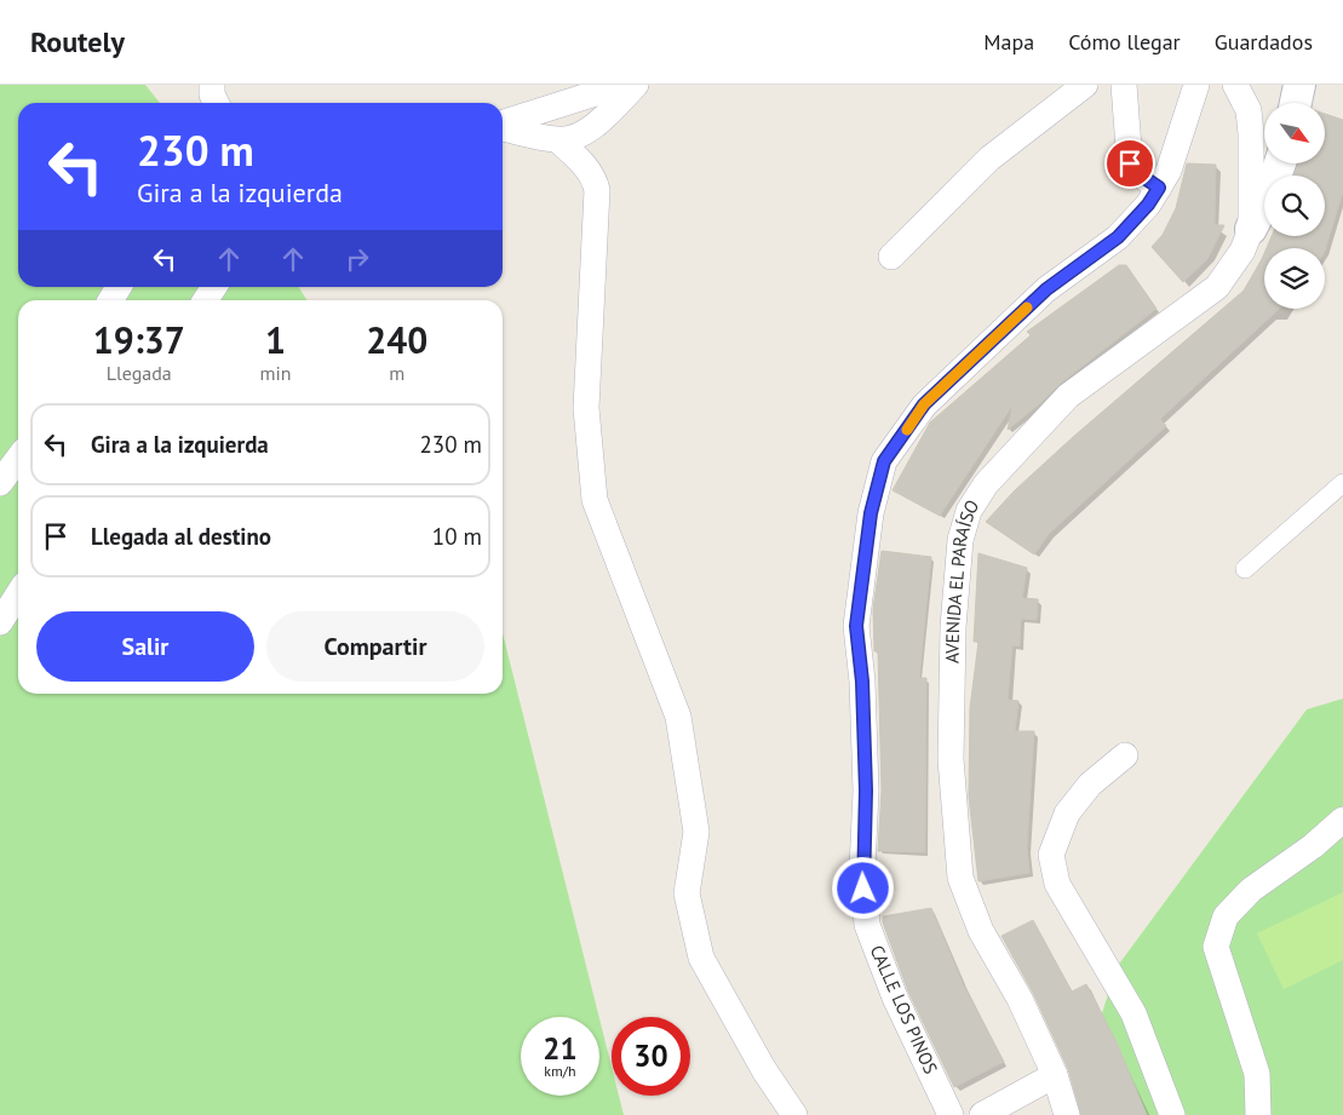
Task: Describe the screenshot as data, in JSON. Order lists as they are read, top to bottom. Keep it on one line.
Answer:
{"streets":{"street":["AVENIDA EL PARAÍSO","CALLE LOS PINOS"]},"north":"bottom right","page":{"header":"Routely","nav":["Mapa","Cómo llegar","Guardados"],"turn":["230 m","Gira a la izquierda"],"eta":["19:37","Llegada","1","min","240","m"],"list":[{"name":"Gira a la izquierda","value":"230 m"},{"name":"Llegada al destino","value":"10 m"}],"buttons":["Salir","Compartir"],"speed":"21 km/h","limit":"30"}}
